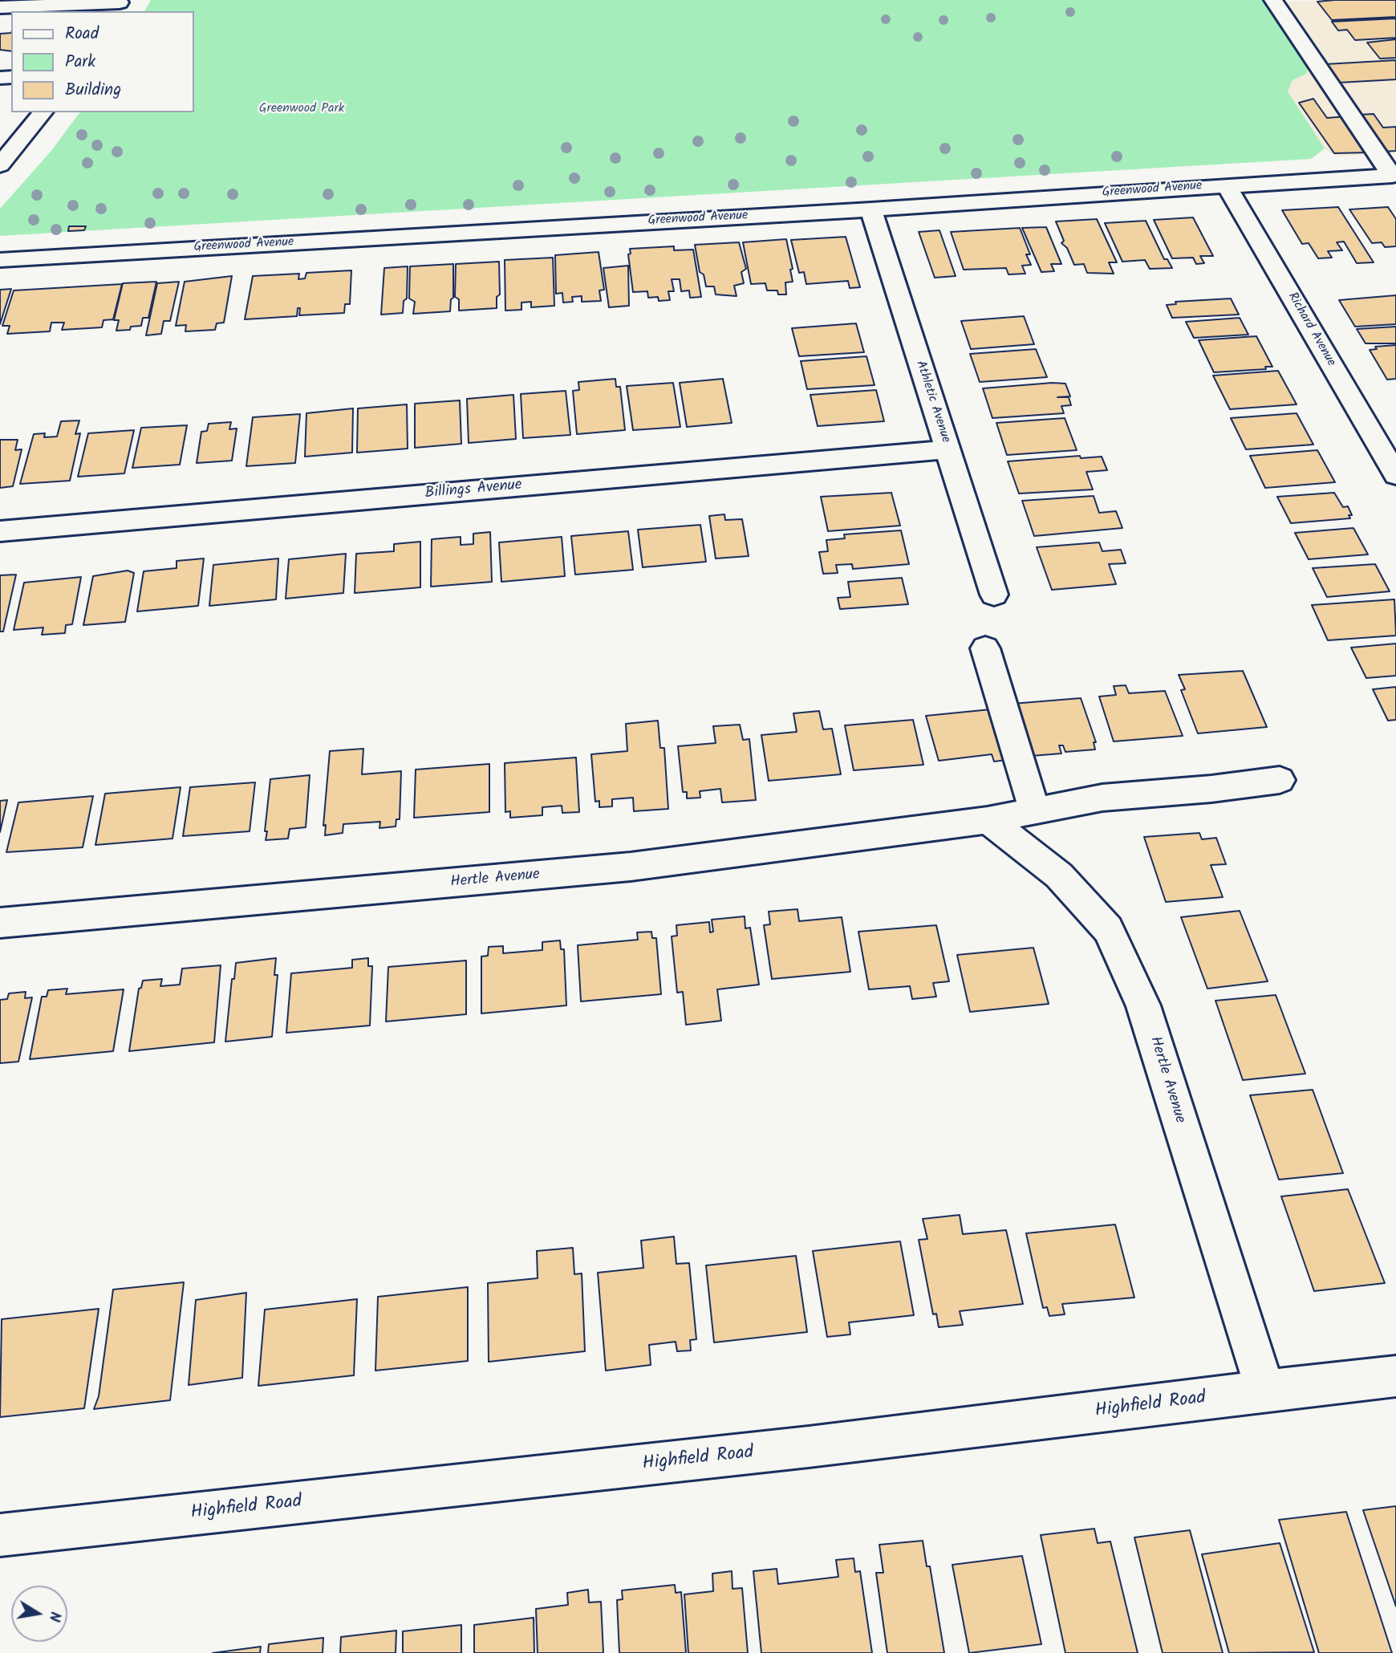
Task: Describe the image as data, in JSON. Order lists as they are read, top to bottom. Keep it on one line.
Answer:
{"streets":{"street":["Greenwood Avenue","Richard Avenue","Athletic Avenue","Billings Avenue","Hertle Avenue","Highfield Road"]},"crossings":[["Greenwood Avenue","Richard Avenue"],["Greenwood Avenue","Athletic Avenue"],["Athletic Avenue","Billings Avenue"],["Hertle Avenue","Highfield Road"]],"parks":["Greenwood Park"],"legend":["Road","Park","Building"],"north":"right"}
